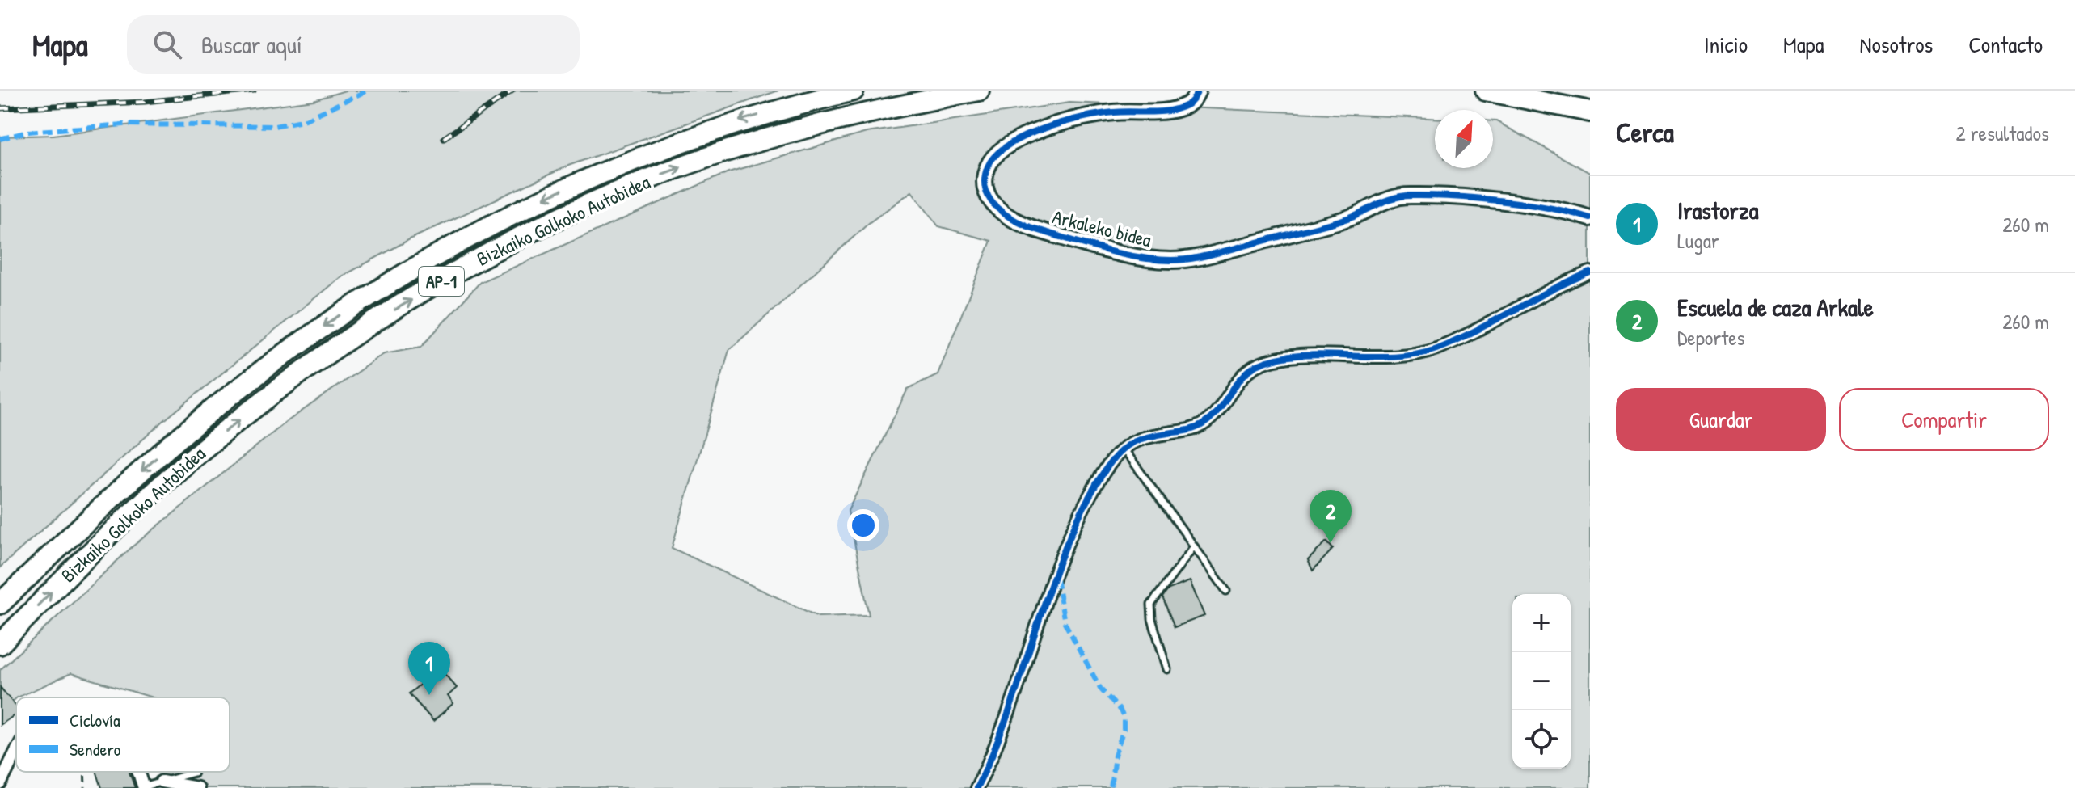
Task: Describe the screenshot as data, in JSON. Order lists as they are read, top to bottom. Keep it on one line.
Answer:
{"streets":{"highway":["Bizkaiko Golkoko Autobidea","AP-1"],"street":["Arkaleko bidea"]},"legend":["Ciclovía","Sendero"],"north":"top right","page":{"header":"Mapa","search":"Buscar aquí","nav":["Inicio","Mapa","Nosotros","Contacto"],"heading":["Cerca","2 resultados"],"list":[{"mark":"1","name":"Irastorza","note":"Lugar","value":"260 m"},{"mark":"2","name":"Escuela de caza Arkale","note":"Deportes","value":"260 m"}],"buttons":["Guardar","Compartir"],"pins":["2","1"],"map_buttons":["+","−"]}}
